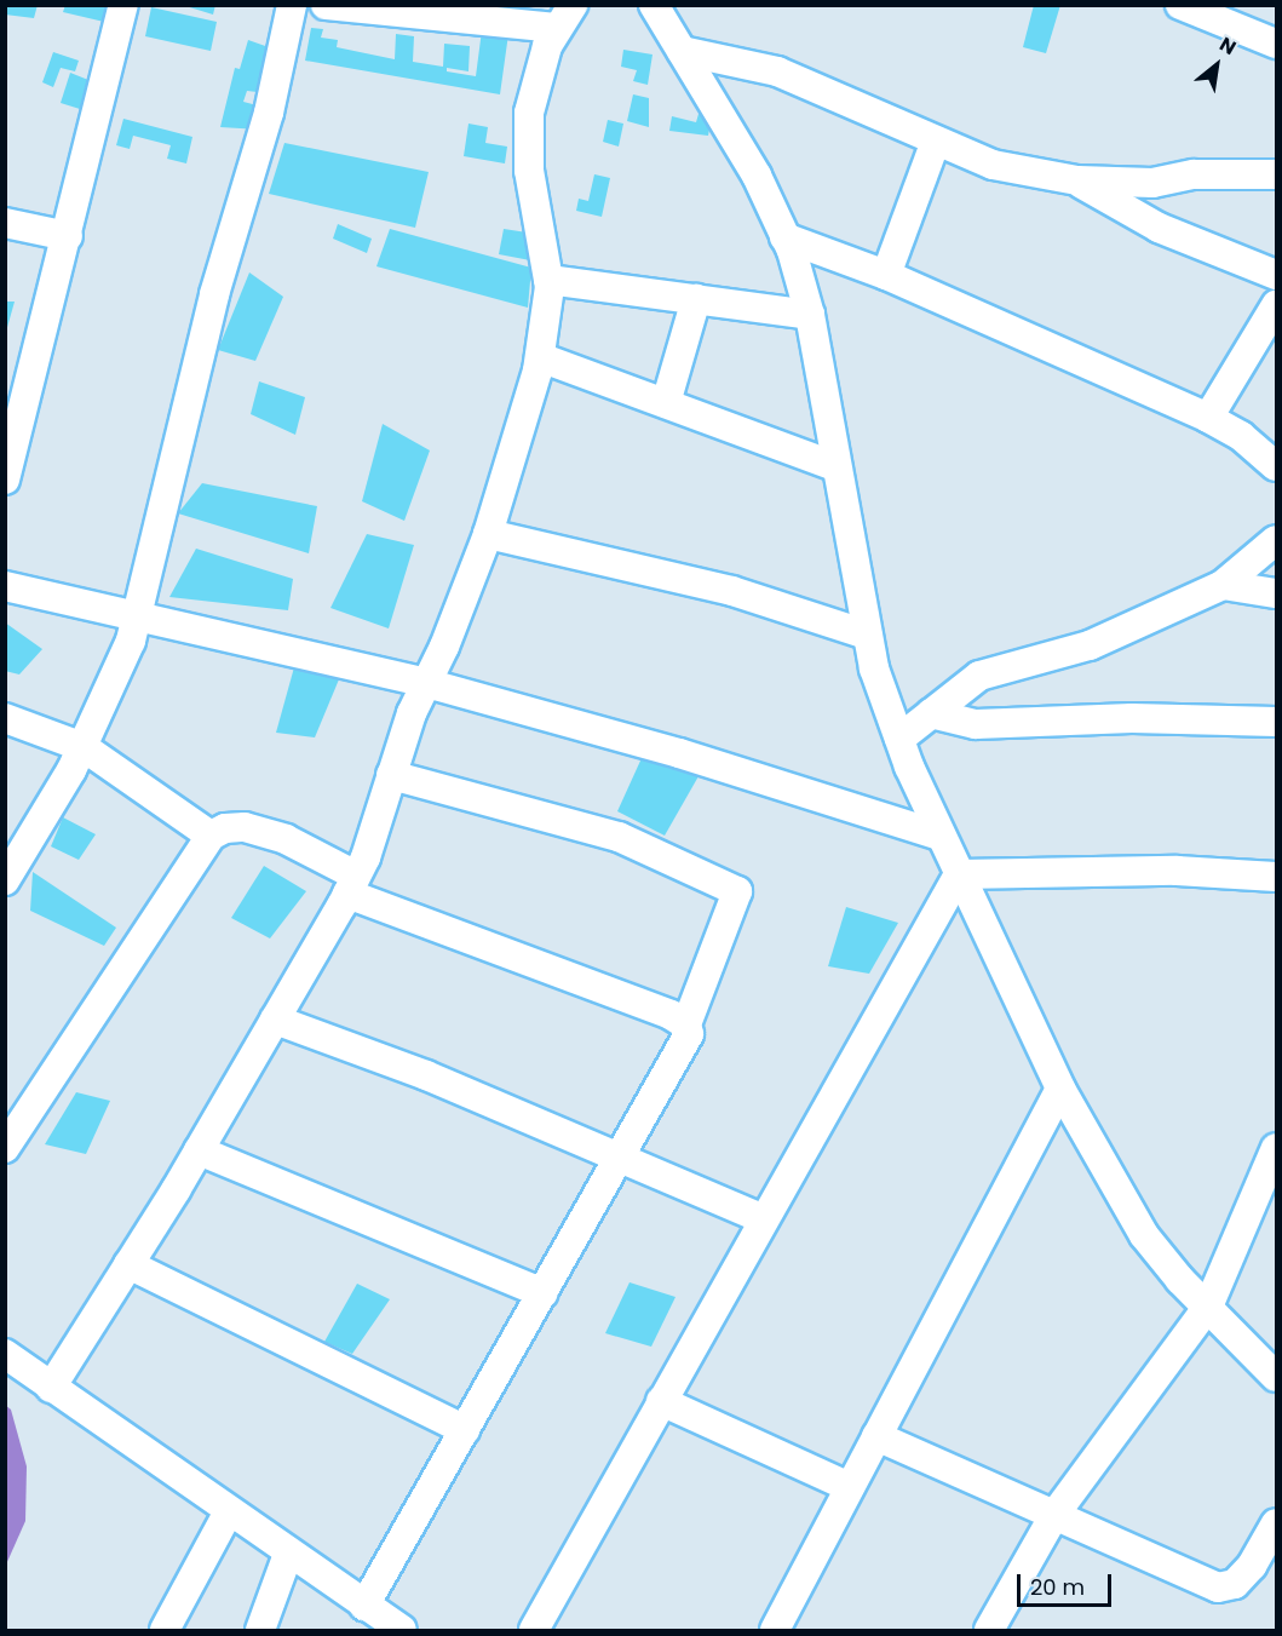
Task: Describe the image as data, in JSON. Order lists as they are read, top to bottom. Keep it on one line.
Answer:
{"scale_bar":"20 m","north":"top right"}
